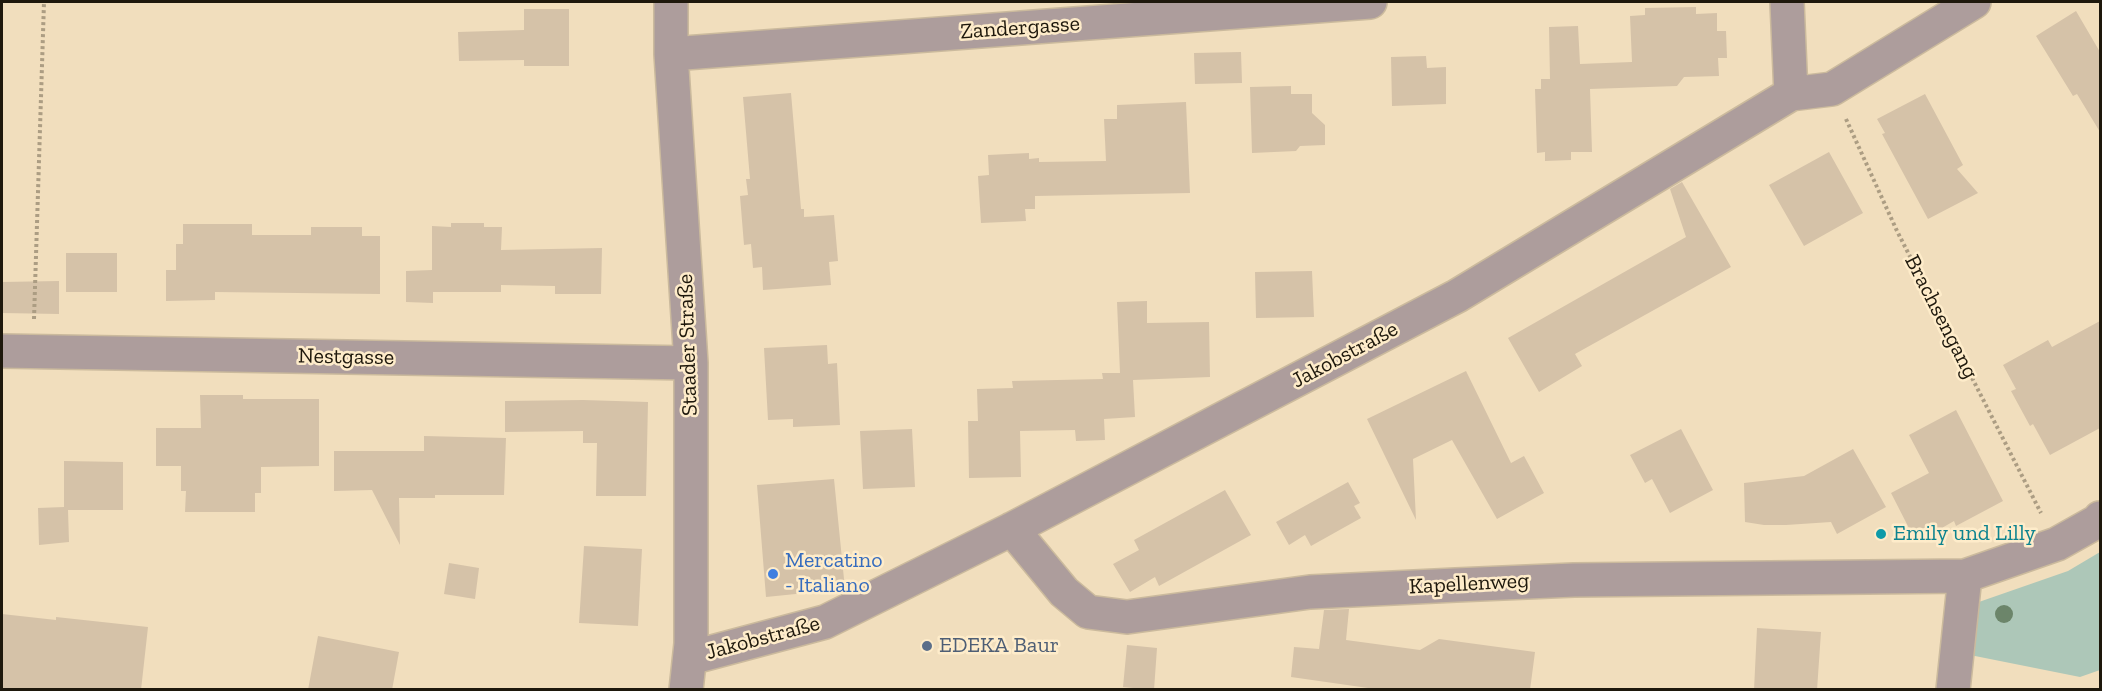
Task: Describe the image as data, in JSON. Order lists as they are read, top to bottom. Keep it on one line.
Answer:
{"streets":{"street":["Zandergasse","Staader Straße","Jakobstraße","Nestgasse","Kapellenweg"],"path":["Brachsengang"]},"crossings":[["Zandergasse","Staader Straße"],["Brachsengang","Jakobstraße"],["Brachsengang","Kapellenweg"],["Staader Straße","Jakobstraße"],["Staader Straße","Nestgasse"],["Jakobstraße","Kapellenweg"]],"places":["Emily und Lilly","Mercatino - Italiano","EDEKA Baur"]}
